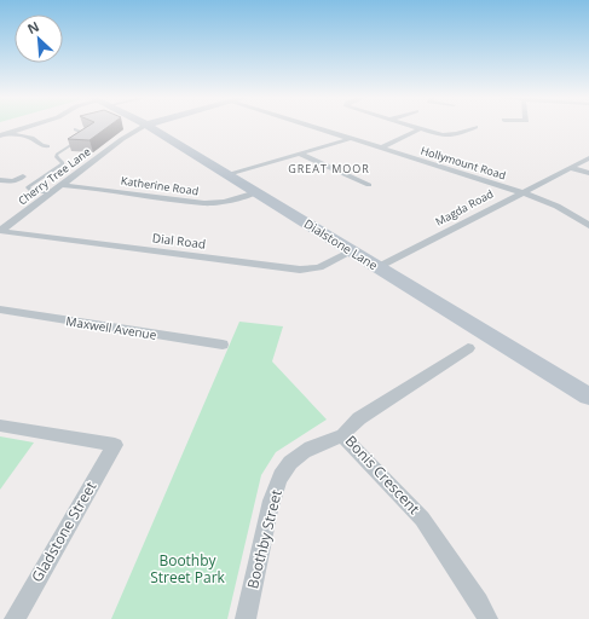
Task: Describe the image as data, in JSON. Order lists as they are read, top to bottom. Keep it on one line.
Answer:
{"streets":{"street":["Hollymount Road","Cherry Tree Lane","Katherine Road","Magda Road","Dial Road","Dialstone Lane","Maxwell Avenue","Bonis Crescent","Gladstone Street","Boothby Street"]},"crossings":[["Hollymount Road","Magda Road"],["Cherry Tree Lane","Katherine Road"],["Cherry Tree Lane","Dial Road"],["Katherine Road","Dialstone Lane"],["Magda Road","Dialstone Lane"],["Dial Road","Dialstone Lane"],["Bonis Crescent","Boothby Street"]],"districts":["GREAT MOOR"],"parks":["Boothby Street Park"],"north":"top left"}
